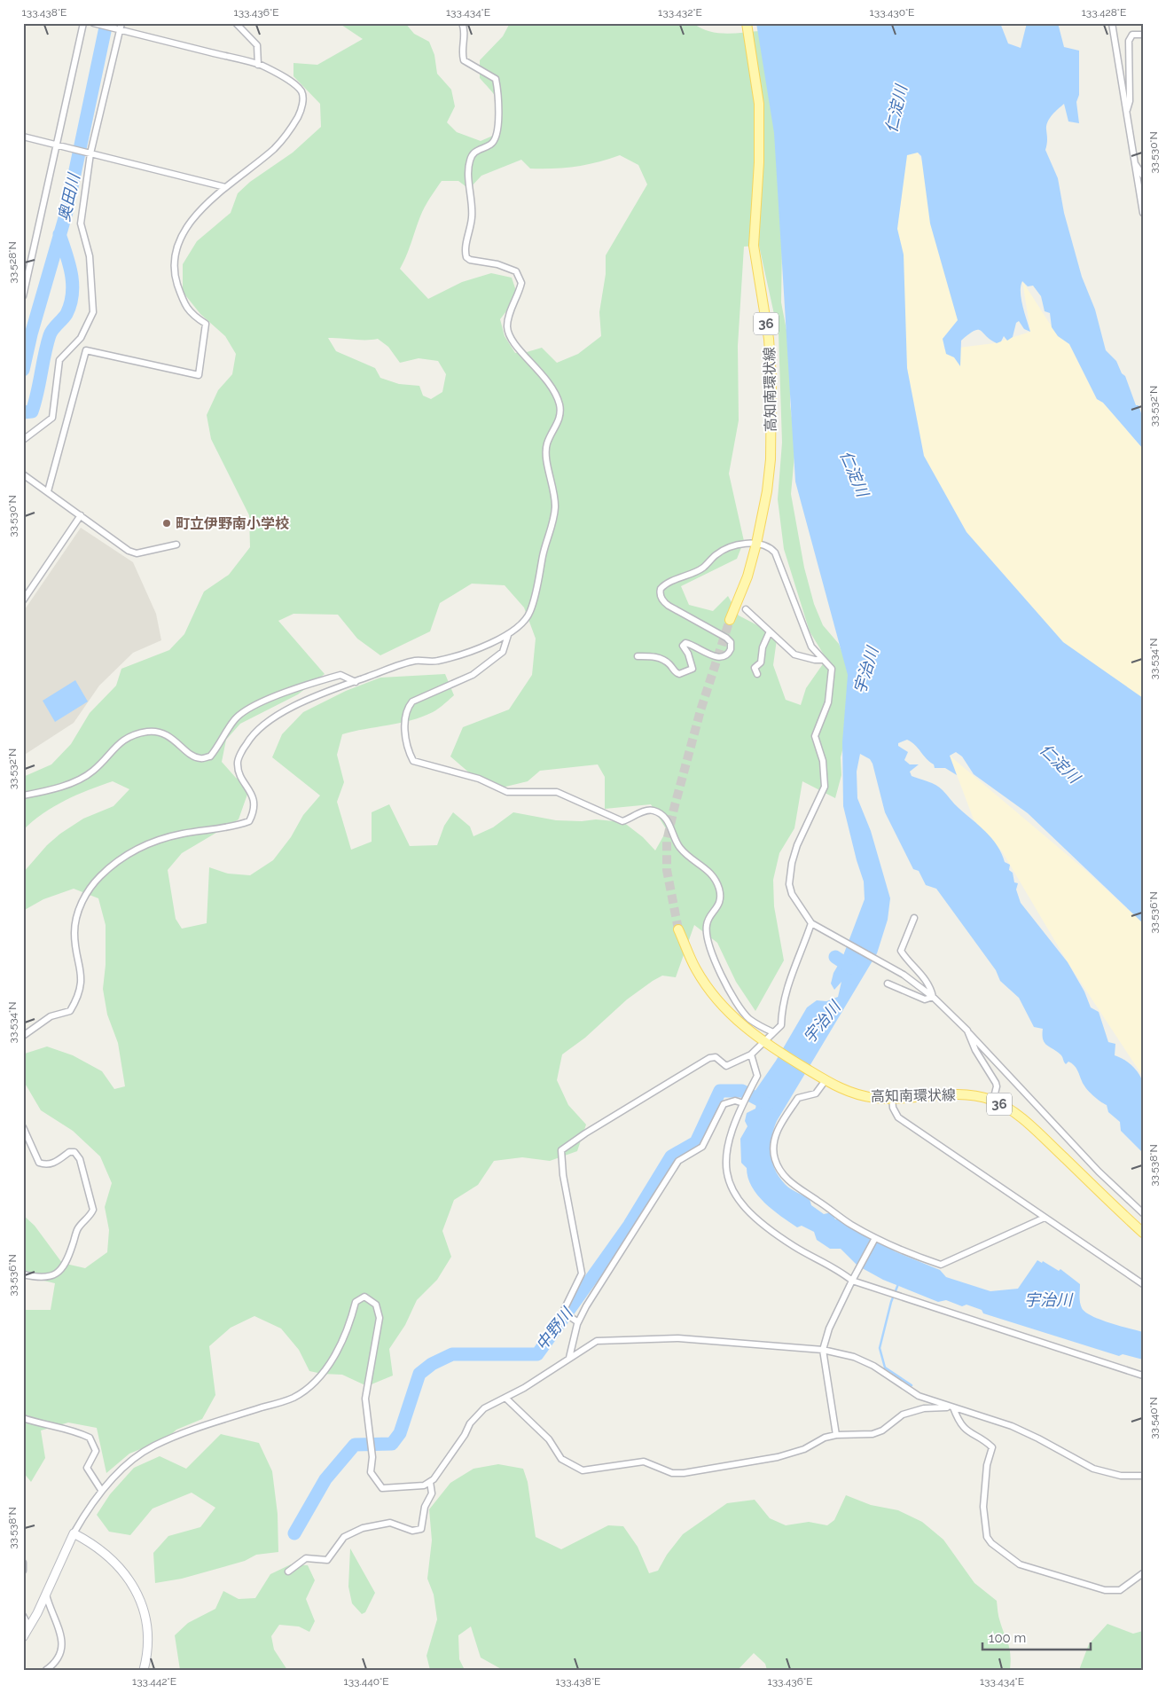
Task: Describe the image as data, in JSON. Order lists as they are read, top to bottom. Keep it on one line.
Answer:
{"streets":{"main road":["36","高知南環状線"]},"water":["仁淀川","奥田川","宇治川","中野川"],"places":["町立伊野南小学校"],"scale_bar":"100 m","coordinates":["133.438°E","133.436°E","133.434°E","133.432°E","133.430°E","133.428°E","33.530°N","33.528°N","33.532°N","33.534°N","33.536°N","33.538°N","33.540°N","133.442°E","133.440°E"]}
